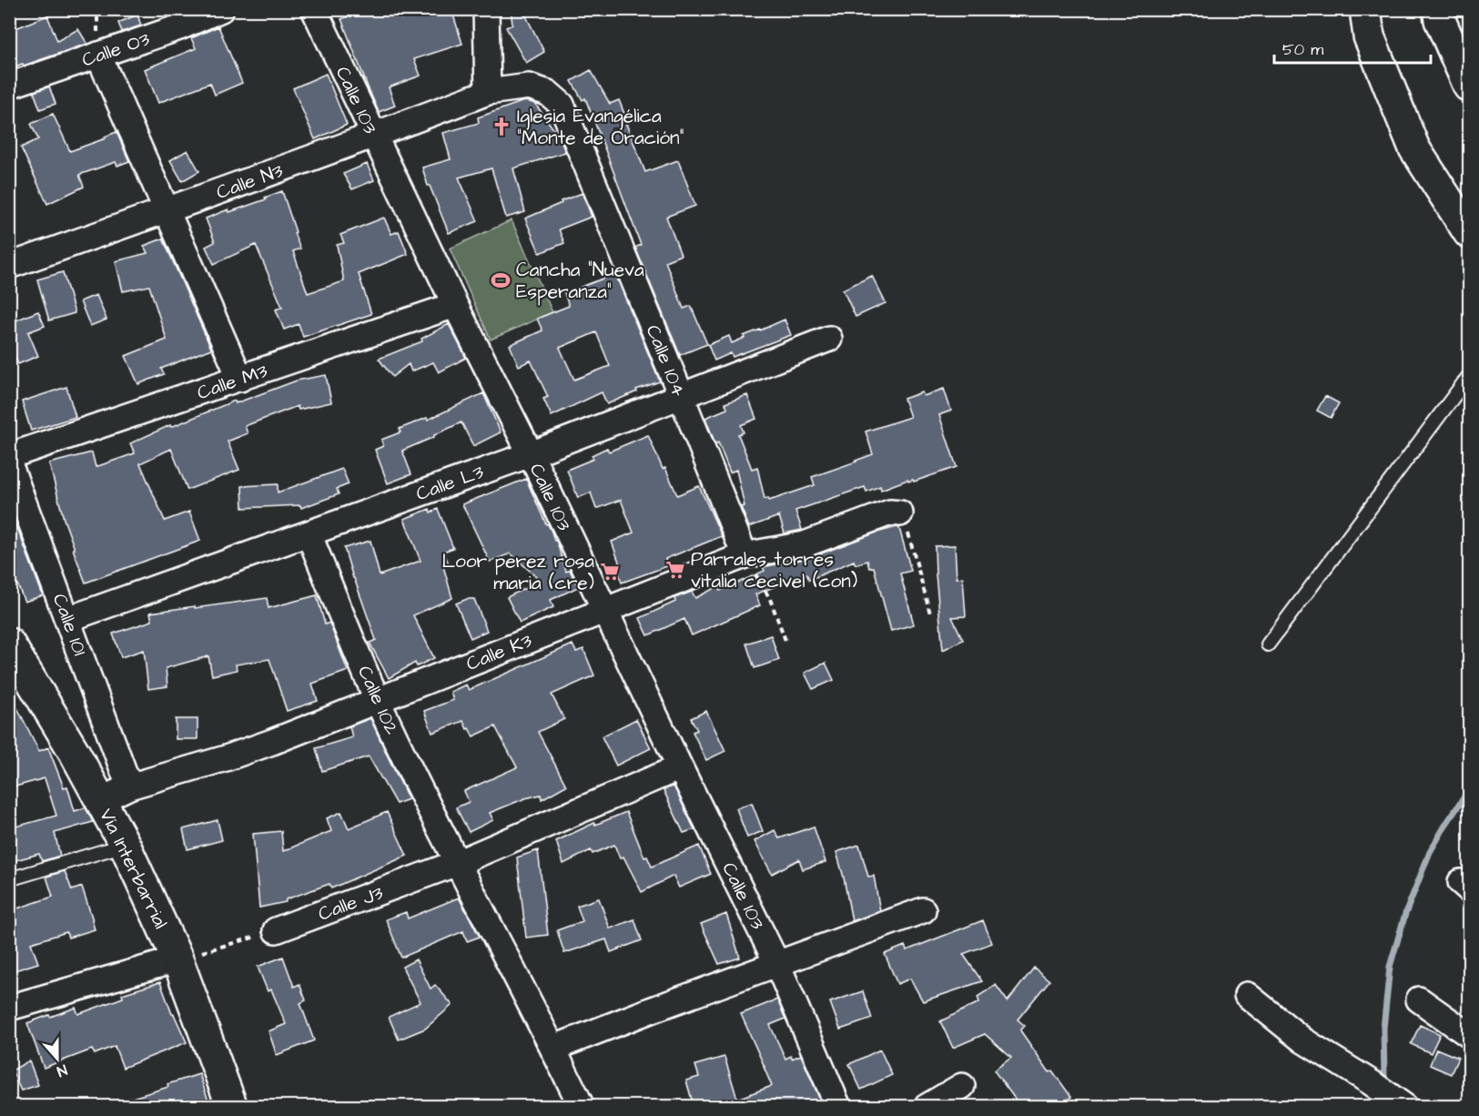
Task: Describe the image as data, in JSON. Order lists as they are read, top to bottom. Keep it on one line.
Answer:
{"streets":{"main road":["Vía Interbarrial"],"street":["Calle O3","Calle 103","Calle N3","Calle 104","Calle M3","Calle L3","Calle 101","Calle K3","Calle 102","Calle J3"]},"crossings":[["Calle 103","Calle N3"],["Calle 103","Calle M3"],["Calle 103","Calle L3"],["Calle 103","Calle K3"],["Calle 103","Calle J3"],["Calle N3","Calle 104"],["Calle 104","Calle L3"],["Calle 104","Calle K3"],["Calle L3","Calle 101"],["Calle L3","Calle 102"],["Calle 101","Calle K3"],["Calle K3","Calle 102"],["Calle K3","Vía Interbarrial"],["Calle 102","Calle J3"]],"places":{"church":["Iglesia Evangélica \"Monte de Oración\""],"sports":["Cancha \"Nueva Esperanza\""],"supermarket":["Parrales torres vitalia cecivel (con)","Loor perez rosa maria (cre)"]},"scale_bar":"50 m","north":"bottom"}
